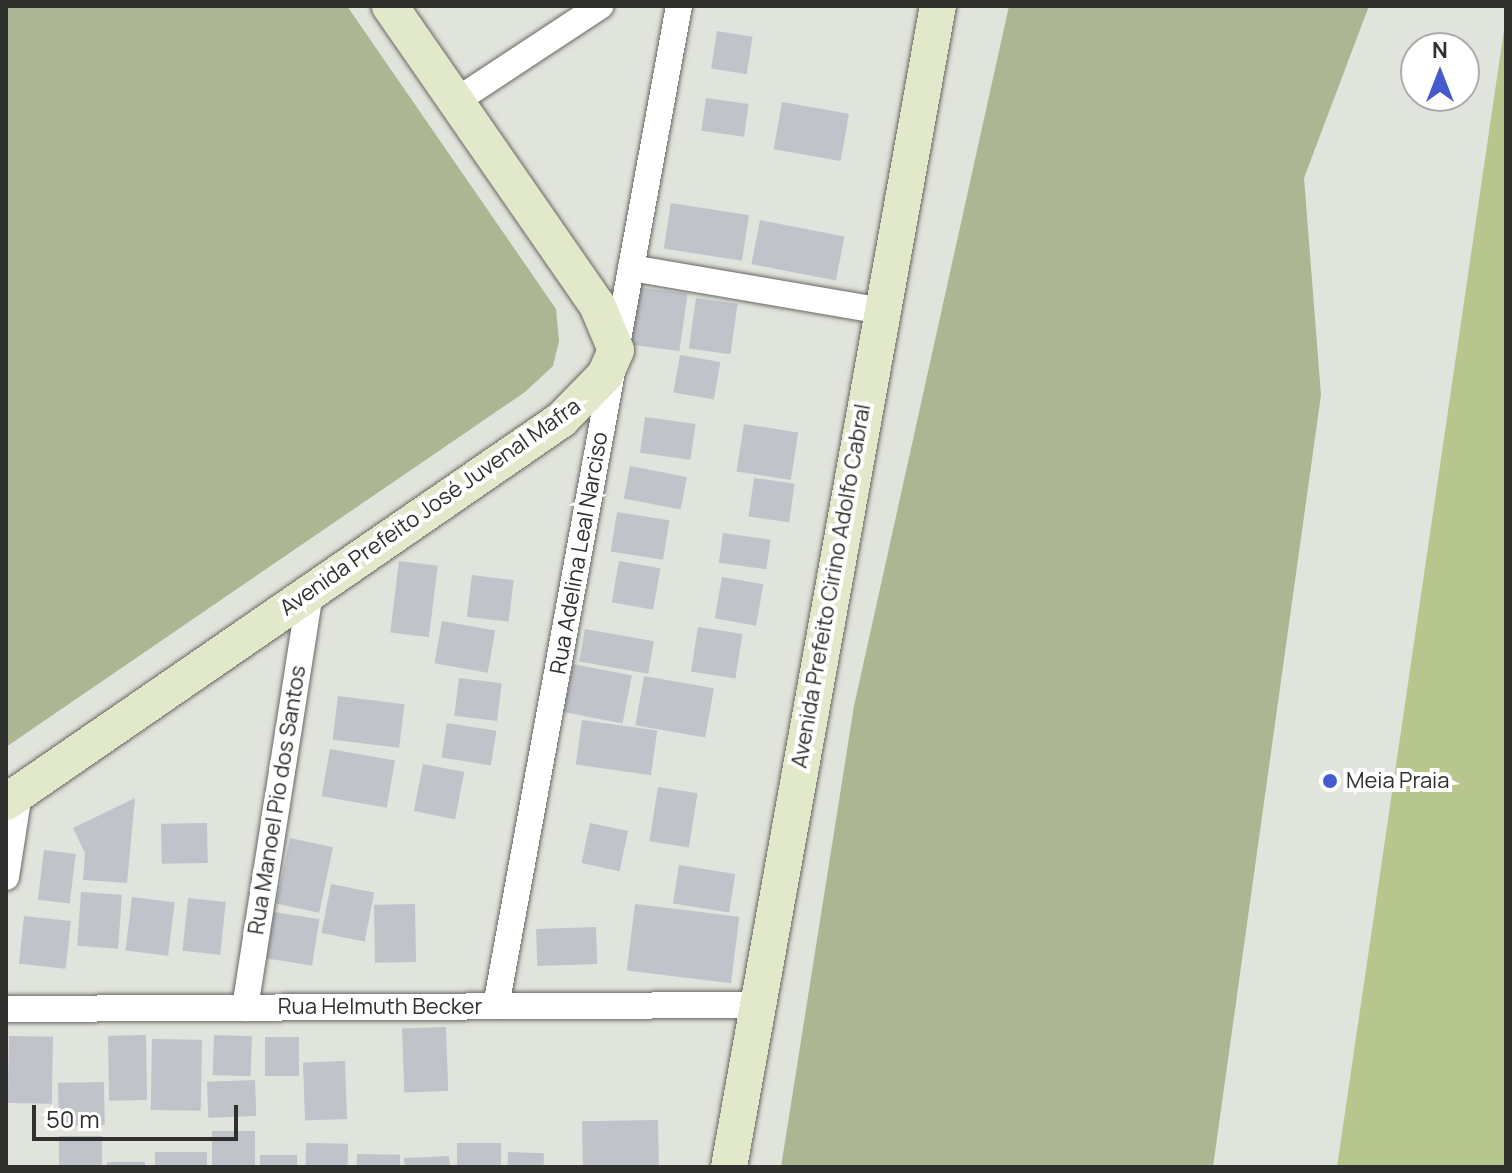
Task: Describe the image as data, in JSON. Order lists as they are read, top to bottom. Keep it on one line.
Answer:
{"streets":{"main road":["Avenida Prefeito José Juvenal Mafra","Avenida Prefeito Cirino Adolfo Cabral"],"street":["Rua Adelina Leal Narciso","Rua Manoel Pio dos Santos","Rua Helmuth Becker"]},"crossings":[["Avenida Prefeito José Juvenal Mafra","Rua Adelina Leal Narciso"],["Avenida Prefeito José Juvenal Mafra","Rua Manoel Pio dos Santos"],["Rua Adelina Leal Narciso","Rua Helmuth Becker"],["Avenida Prefeito Cirino Adolfo Cabral","Rua Helmuth Becker"],["Rua Manoel Pio dos Santos","Rua Helmuth Becker"]],"places":["Meia Praia"],"scale_bar":"50 m","north":"top"}
